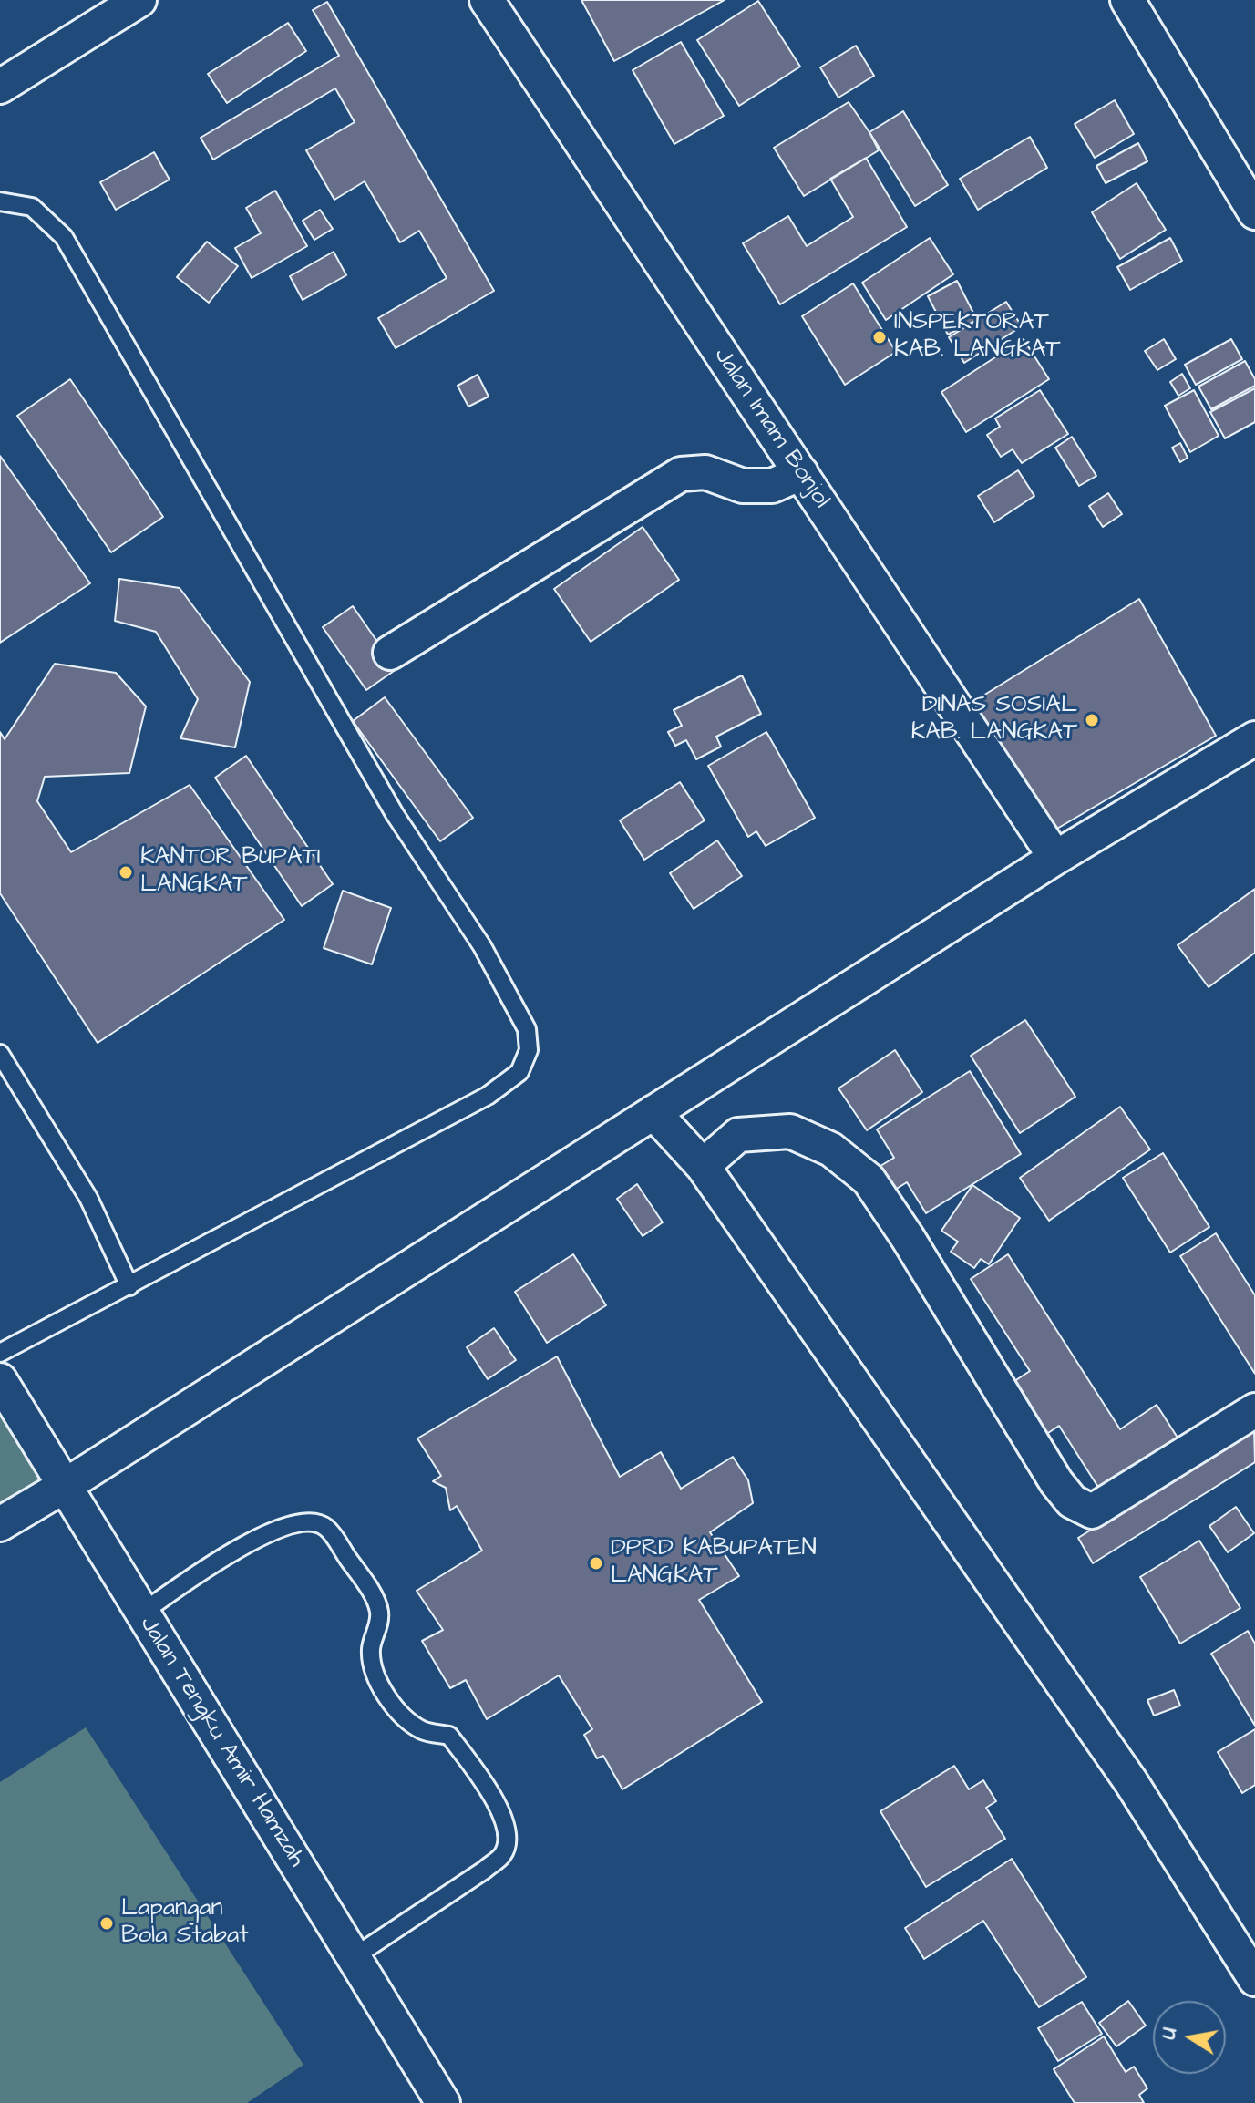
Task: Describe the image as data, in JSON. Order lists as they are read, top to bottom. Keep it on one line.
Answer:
{"streets":{"street":["Jalan Imam Bonjol","Jalan Tengku Amir Hamzah"]},"places":["INSPEKTORAT KAB. LANGKAT","DINAS SOSIAL KAB. LANGKAT","KANTOR BUPATI LANGKAT","DPRD KABUPATEN LANGKAT","Lapangan Bola Stabat"],"north":"left"}
